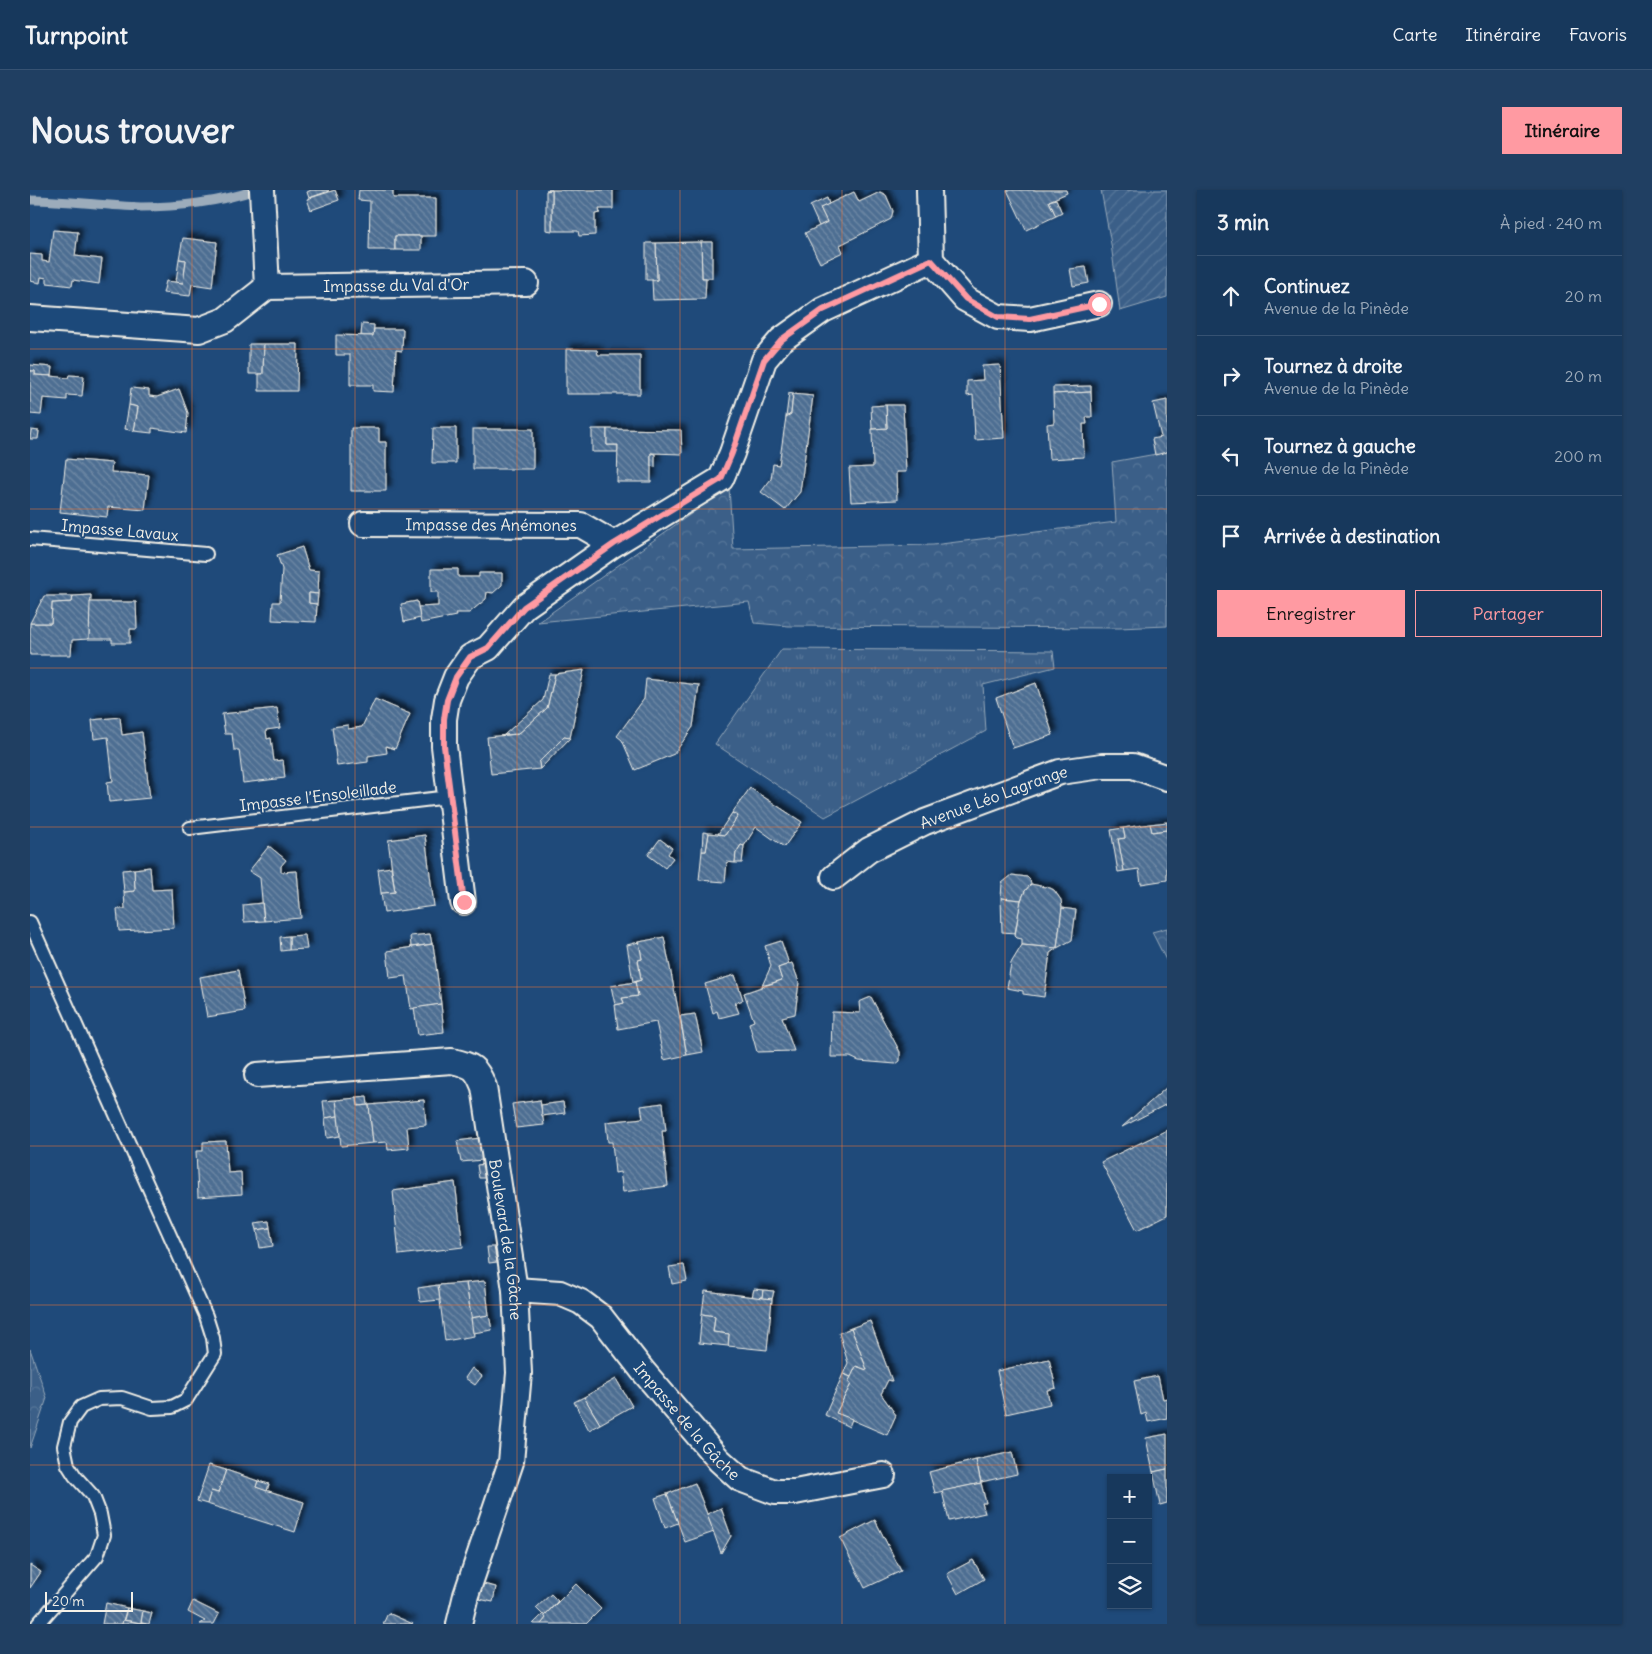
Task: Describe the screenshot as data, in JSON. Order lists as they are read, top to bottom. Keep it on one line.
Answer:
{"streets":{"street":["Impasse du Val d'Or","Impasse des Anémones","Avenue Léo Lagrange","Boulevard de la Gâche","Impasse de la Gâche"],"lane":["Impasse Lavaux","Impasse l’Ensoleillade"]},"crossings":[["Boulevard de la Gâche","Impasse de la Gâche"]],"scale_bar":"20 m","page":{"header":"Turnpoint","nav":["Carte","Itinéraire","Favoris"],"buttons":["Itinéraire",["Enregistrer","Partager"]],"title":"Nous trouver","heading":["3 min","À pied · 240 m"],"list":[["Continuez","Avenue de la Pinède","20 m"],["Tournez à droite","Avenue de la Pinède","20 m"],["Tournez à gauche","Avenue de la Pinède","200 m"],"Arrivée à destination"],"map_buttons":["+","−"],"scale":"20 m"}}
